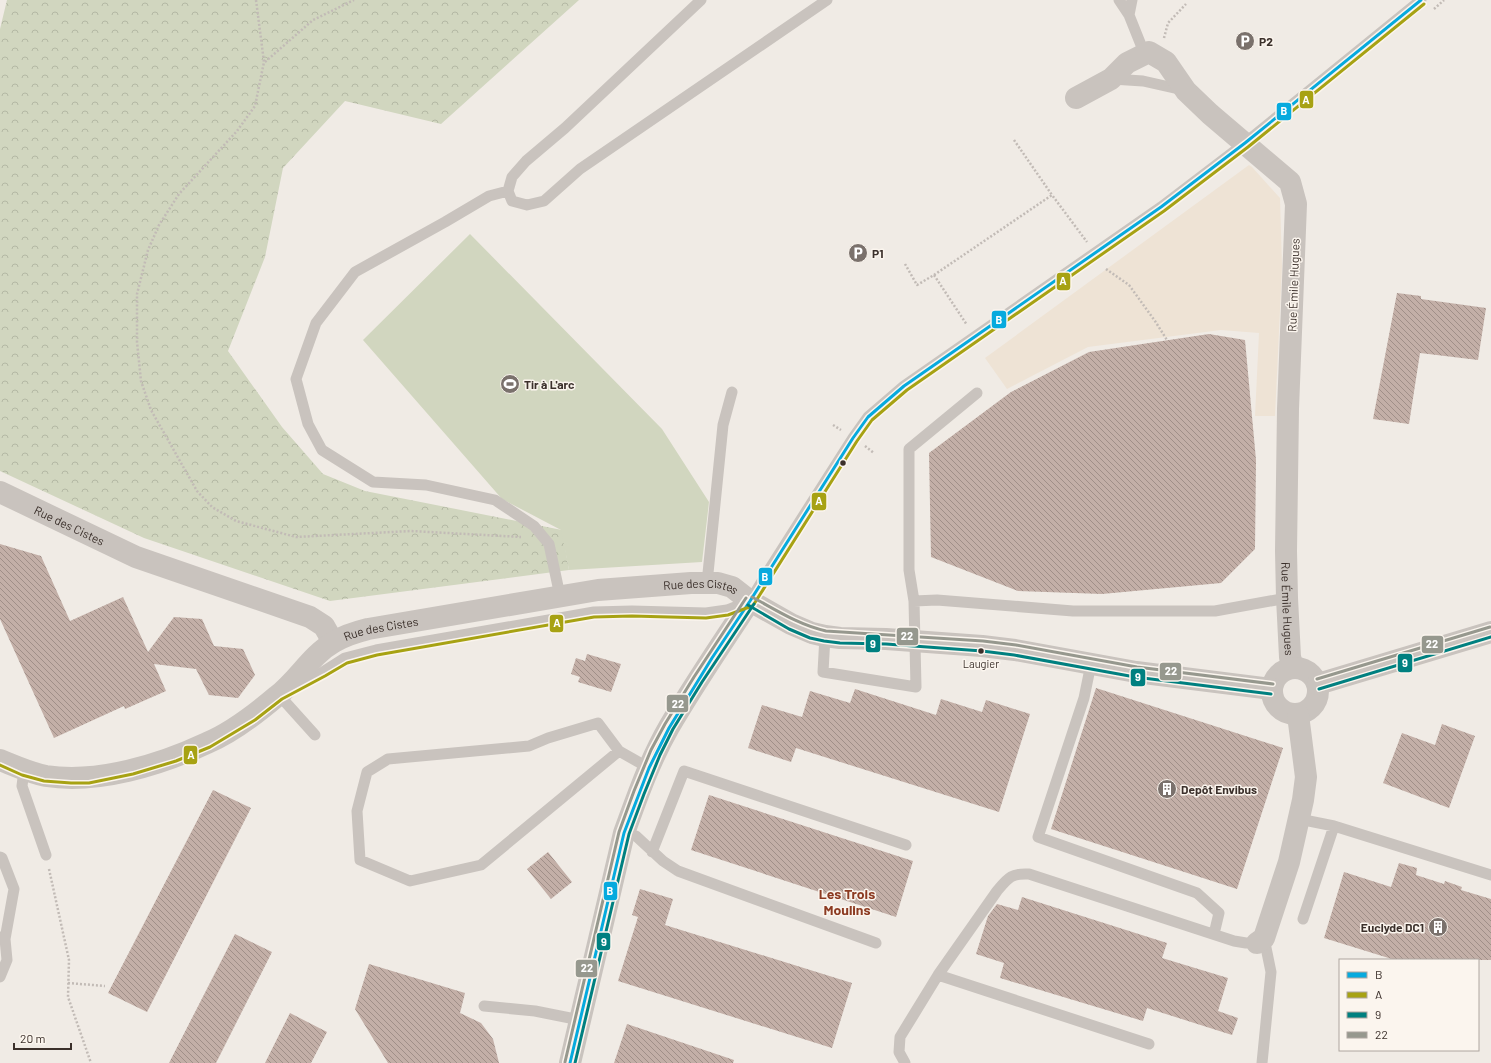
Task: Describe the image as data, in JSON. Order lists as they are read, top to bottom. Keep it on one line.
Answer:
{"streets":{"street":["Rue Émile Hugues","Rue des Cistes"]},"districts":["Les Trois Moulins"],"places":{"parking":["P2","P1"],"sports":["Tir à L'arc"],"other":["Laugier"],"building":["Depôt Envibus","Euclyde DC1"]},"lines":["transit line B","transit line A","transit line 22","transit line 9"],"legend":["B","A","9","22"],"scale_bar":"20 m"}
